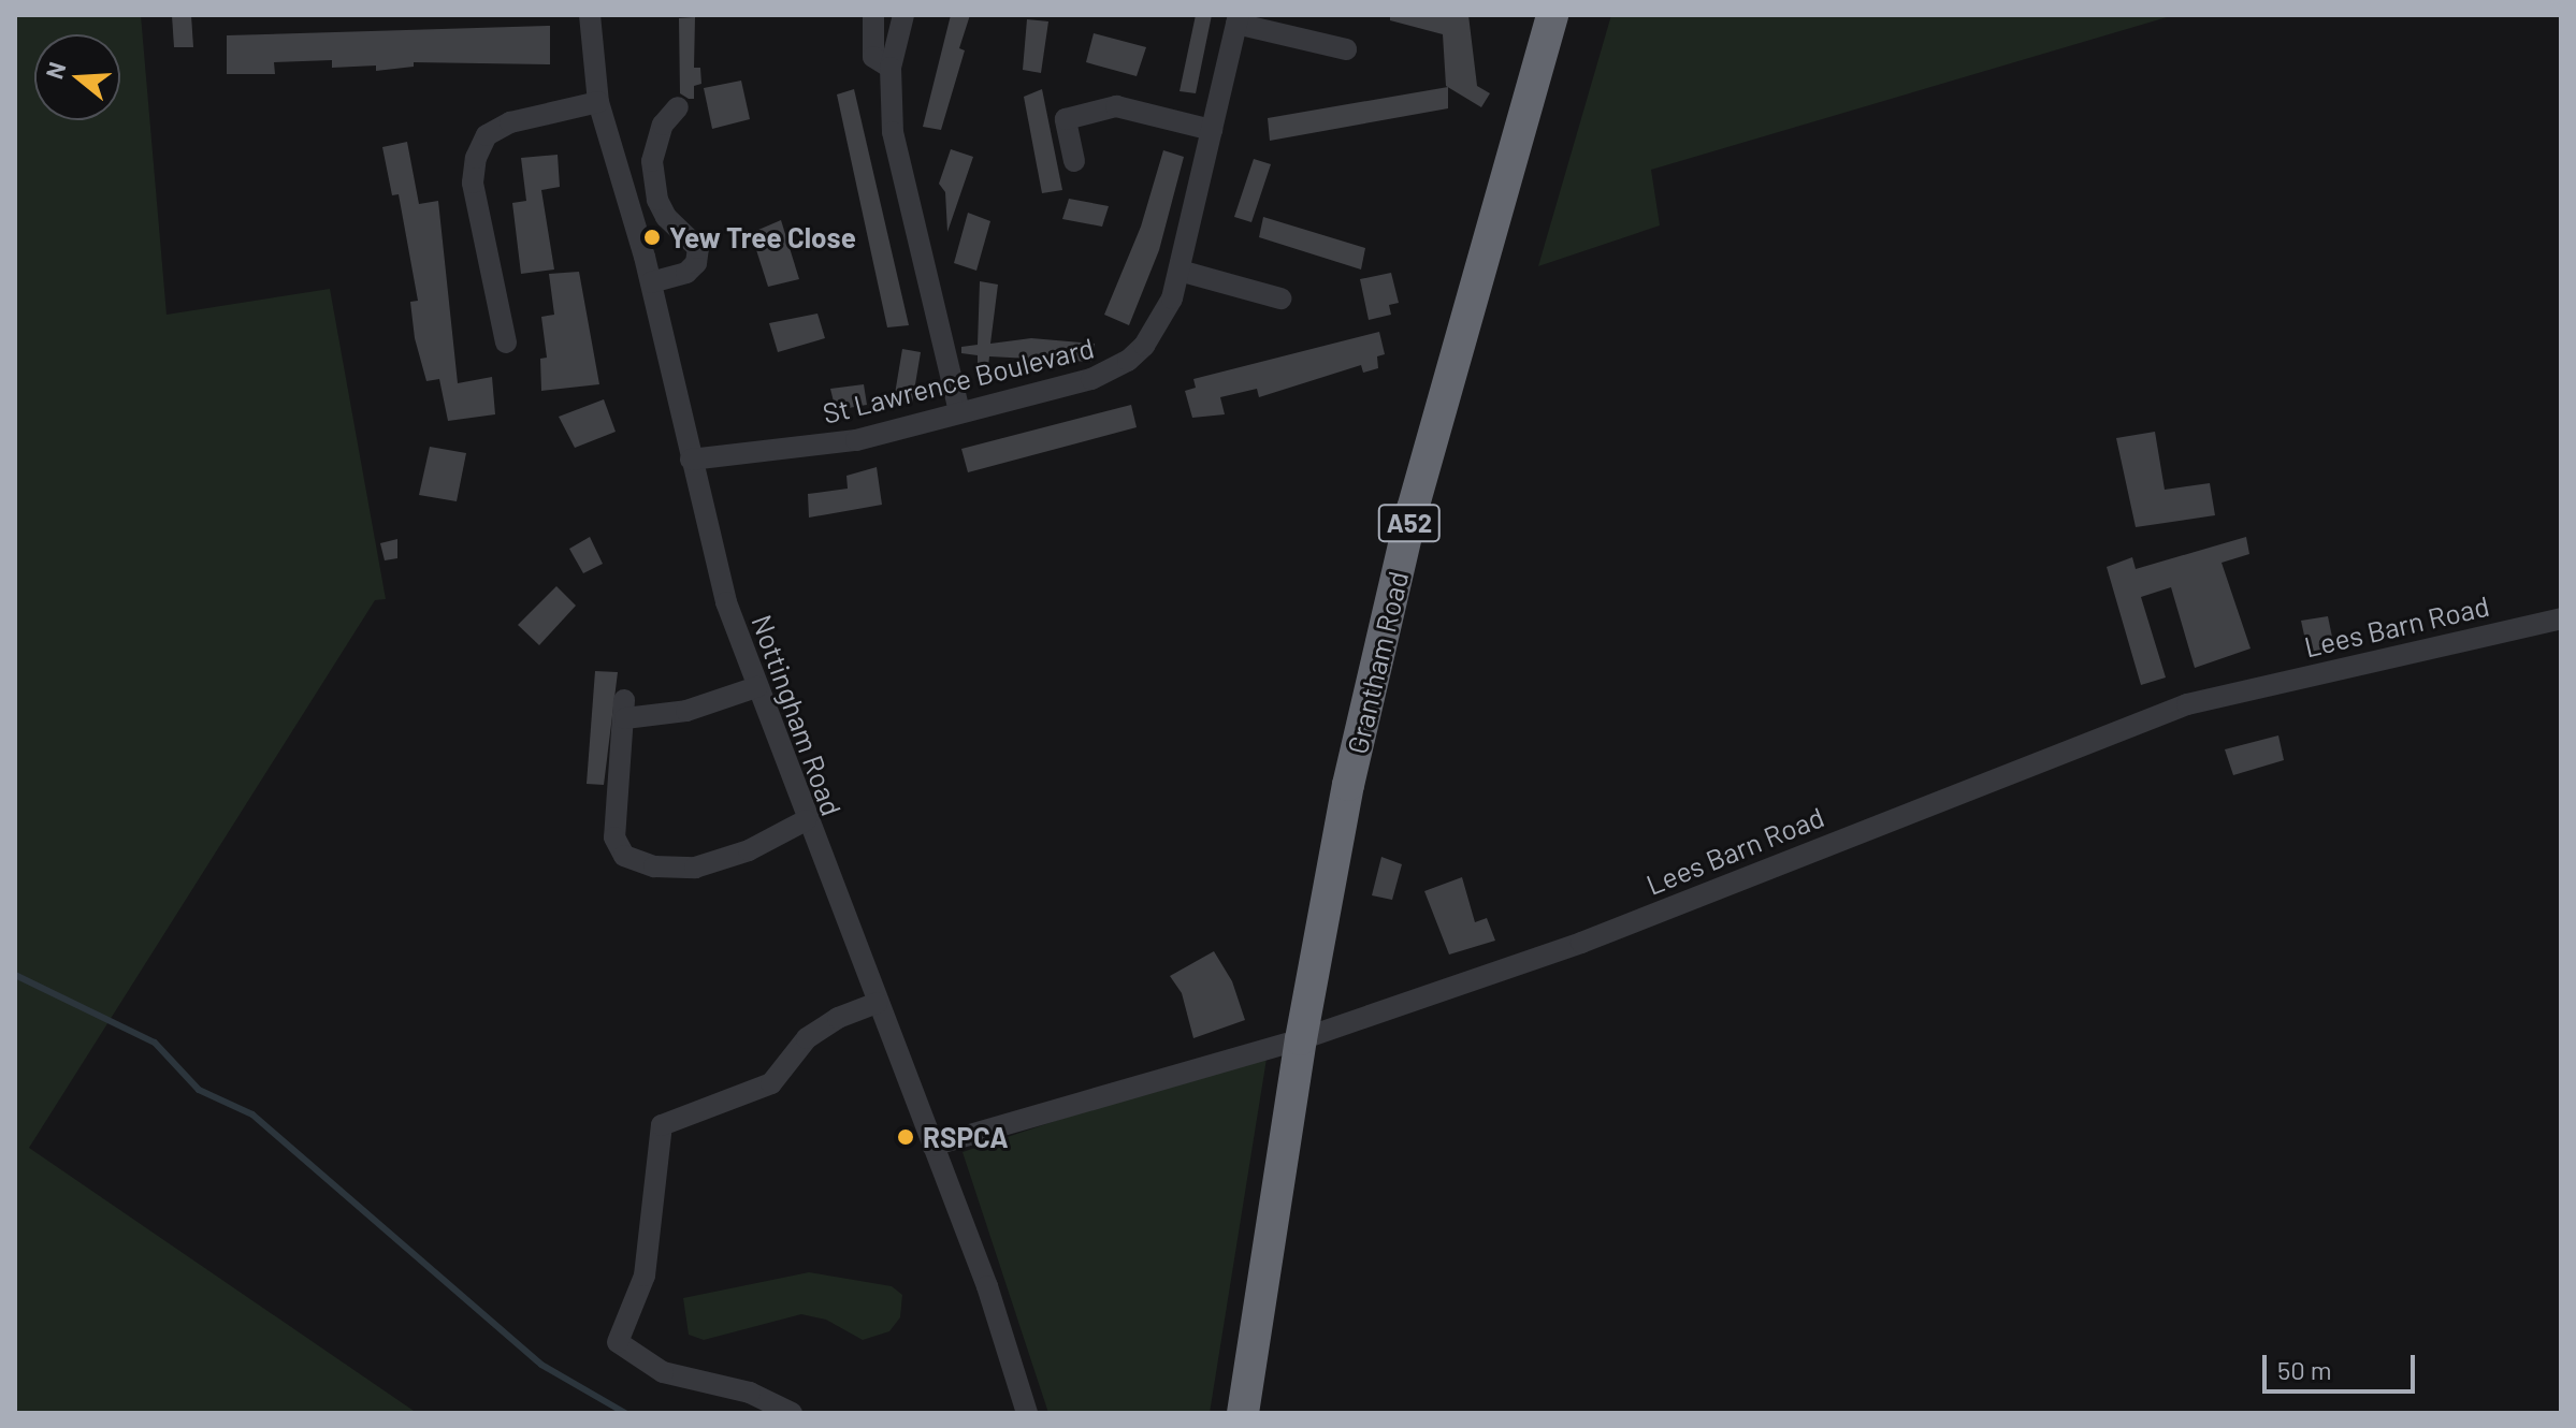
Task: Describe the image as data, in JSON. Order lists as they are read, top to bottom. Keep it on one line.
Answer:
{"streets":{"highway":["A52","Grantham Road"],"street":["St Lawrence Boulevard","Lees Barn Road","Nottingham Road"]},"crossings":[["St Lawrence Boulevard","Nottingham Road"],["Lees Barn Road","Grantham Road"],["Lees Barn Road","Nottingham Road"]],"places":["Yew Tree Close","RSPCA"],"scale_bar":"50 m","north":"left"}
